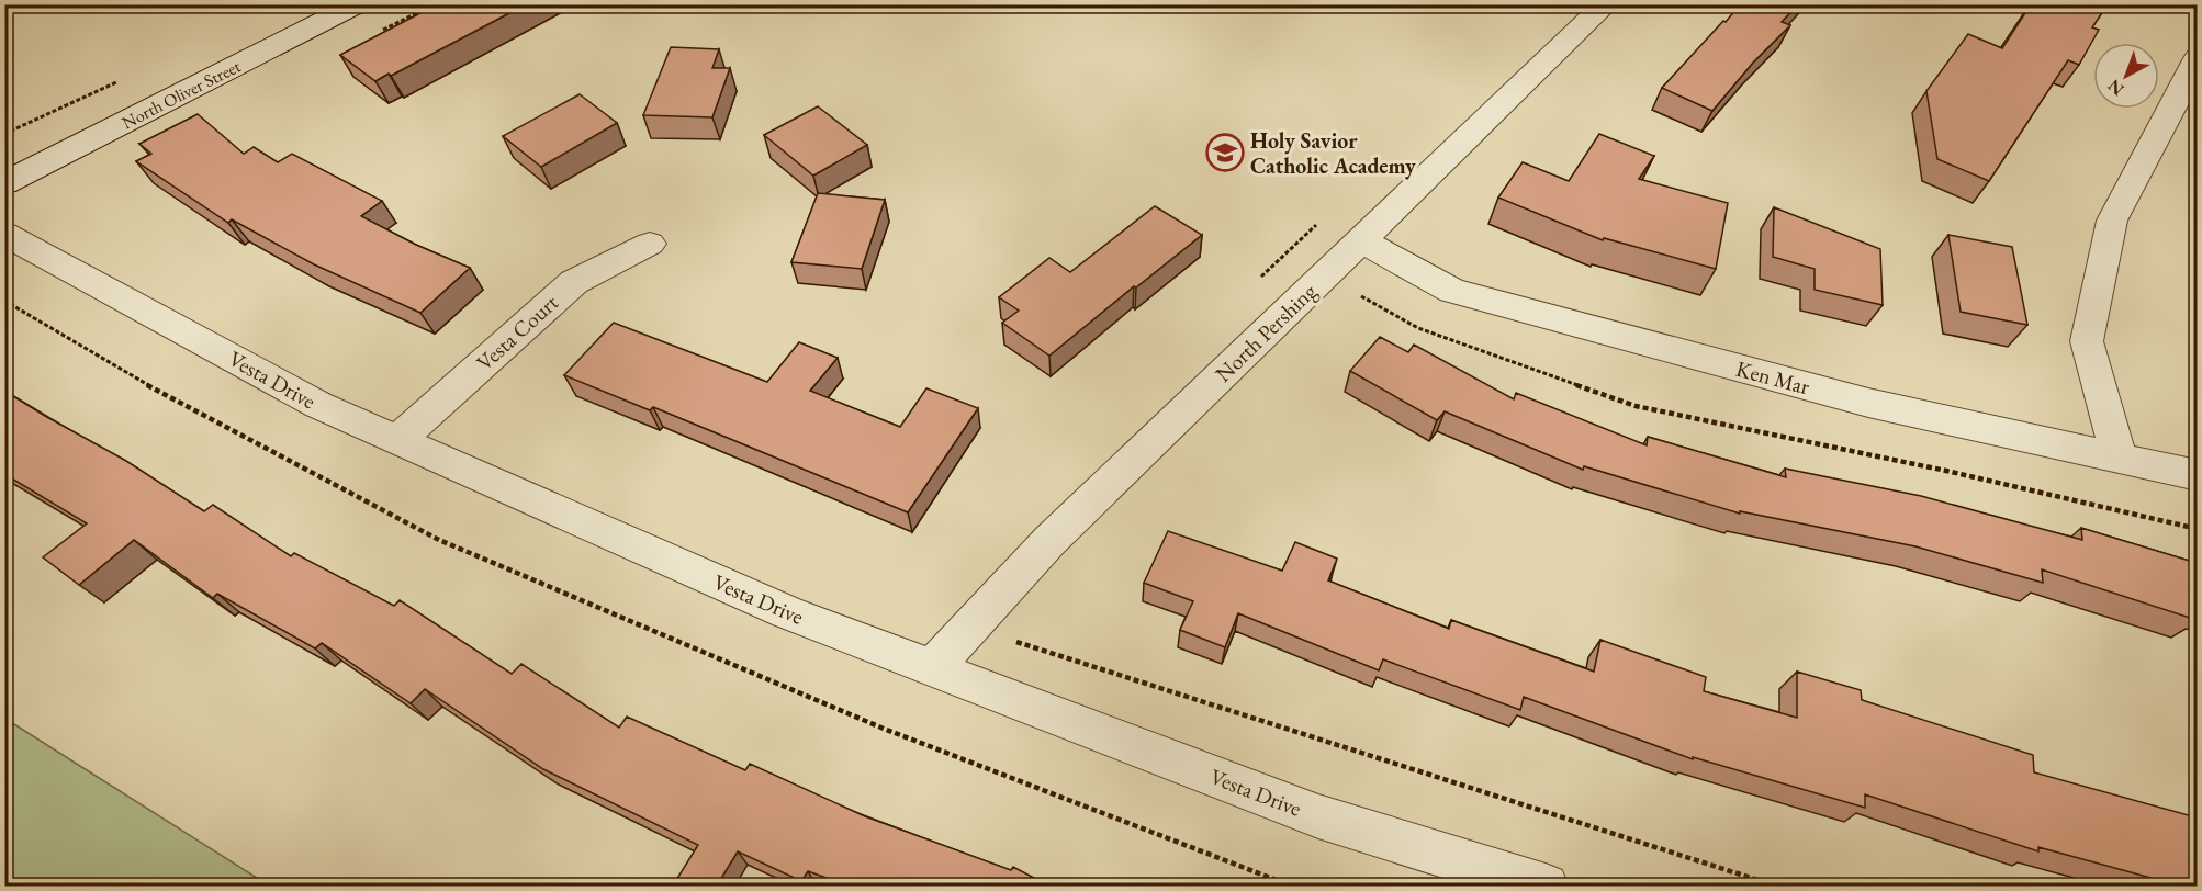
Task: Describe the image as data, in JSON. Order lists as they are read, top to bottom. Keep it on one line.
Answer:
{"streets":{"street":["North Oliver Street","Vesta Court","North Pershing","Ken Mar","Vesta Drive"]},"crossings":[["Vesta Court","Vesta Drive"],["North Pershing","Ken Mar"],["North Pershing","Vesta Drive"]],"places":{"school or university":["Holy Savior Catholic Academy"]},"north":"bottom left"}
